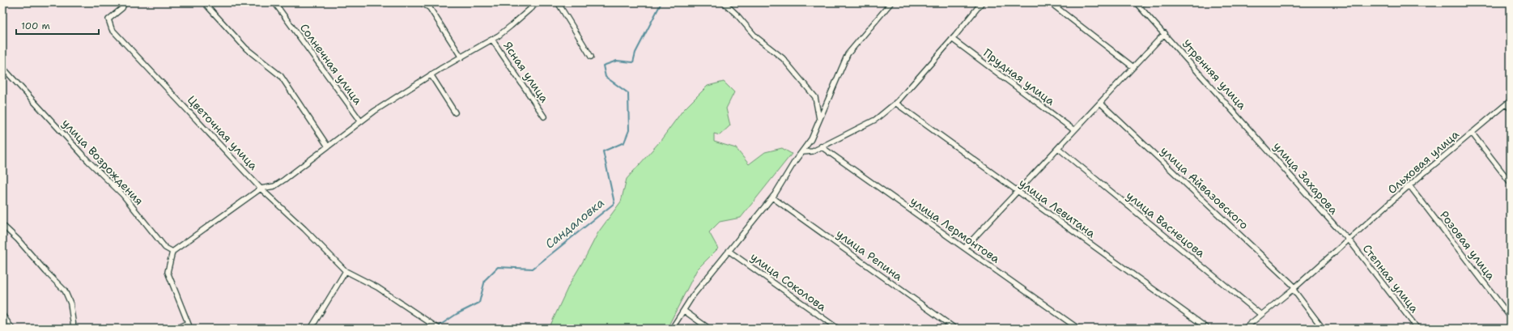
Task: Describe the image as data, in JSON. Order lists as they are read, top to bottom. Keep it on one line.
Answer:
{"streets":{"street":["Солнечная улица","Ясная улица","Утренняя улица","Прудная улица","Цветочная улица","улица Возрождения","Ольховая улица","улица Захарова","улица Айвазовского","улица Левитана","улица Васнецова","улица Лермонтова","Розовая улица","улица Репина","Степная улица","улица Соколова"]},"crossings":[["Утренняя улица","улица Захарова"],["Ольховая улица","улица Захарова"],["Ольховая улица","улица Айвазовского"],["Ольховая улица","улица Васнецова"],["Ольховая улица","Розовая улица"],["Ольховая улица","Степная улица"],["улица Захарова","Степная улица"]],"water":["Сандаловка"],"scale_bar":"100 m"}
